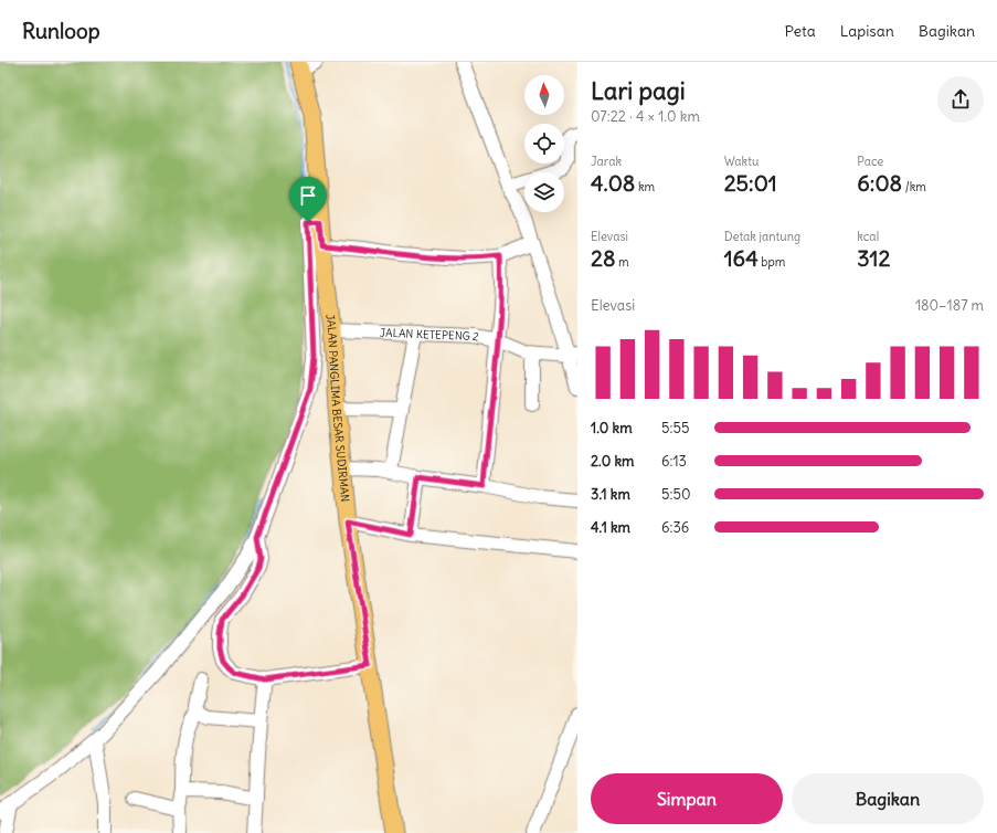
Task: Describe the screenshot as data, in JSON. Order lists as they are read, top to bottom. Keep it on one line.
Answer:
{"streets":{"main road":["JALAN PANGLIMA BESAR SUDIRMAN"],"street":["JALAN KETEPENG 2"]},"crossings":[["JALAN KETEPENG 2","JALAN PANGLIMA BESAR SUDIRMAN"]],"north":"top","page":{"header":"Runloop","nav":["Peta","Lapisan","Bagikan"],"heading":["Lari pagi","07:22 · 4 × 1.0 km"],"stats":[["Jarak","4.08 km"],["Waktu","25:01"],["Pace","6:08 /km"],["Elevasi","28 m"],["Detak jantung","164 bpm"],["kcal","312"]],"chart":["Elevasi","180–187 m"],"list":[{"name":"1.0 km","note":"5:55"},{"name":"2.0 km","note":"6:13"},{"name":"3.1 km","note":"5:50"},{"name":"4.1 km","note":"6:36"}],"buttons":["Simpan","Bagikan"]}}
